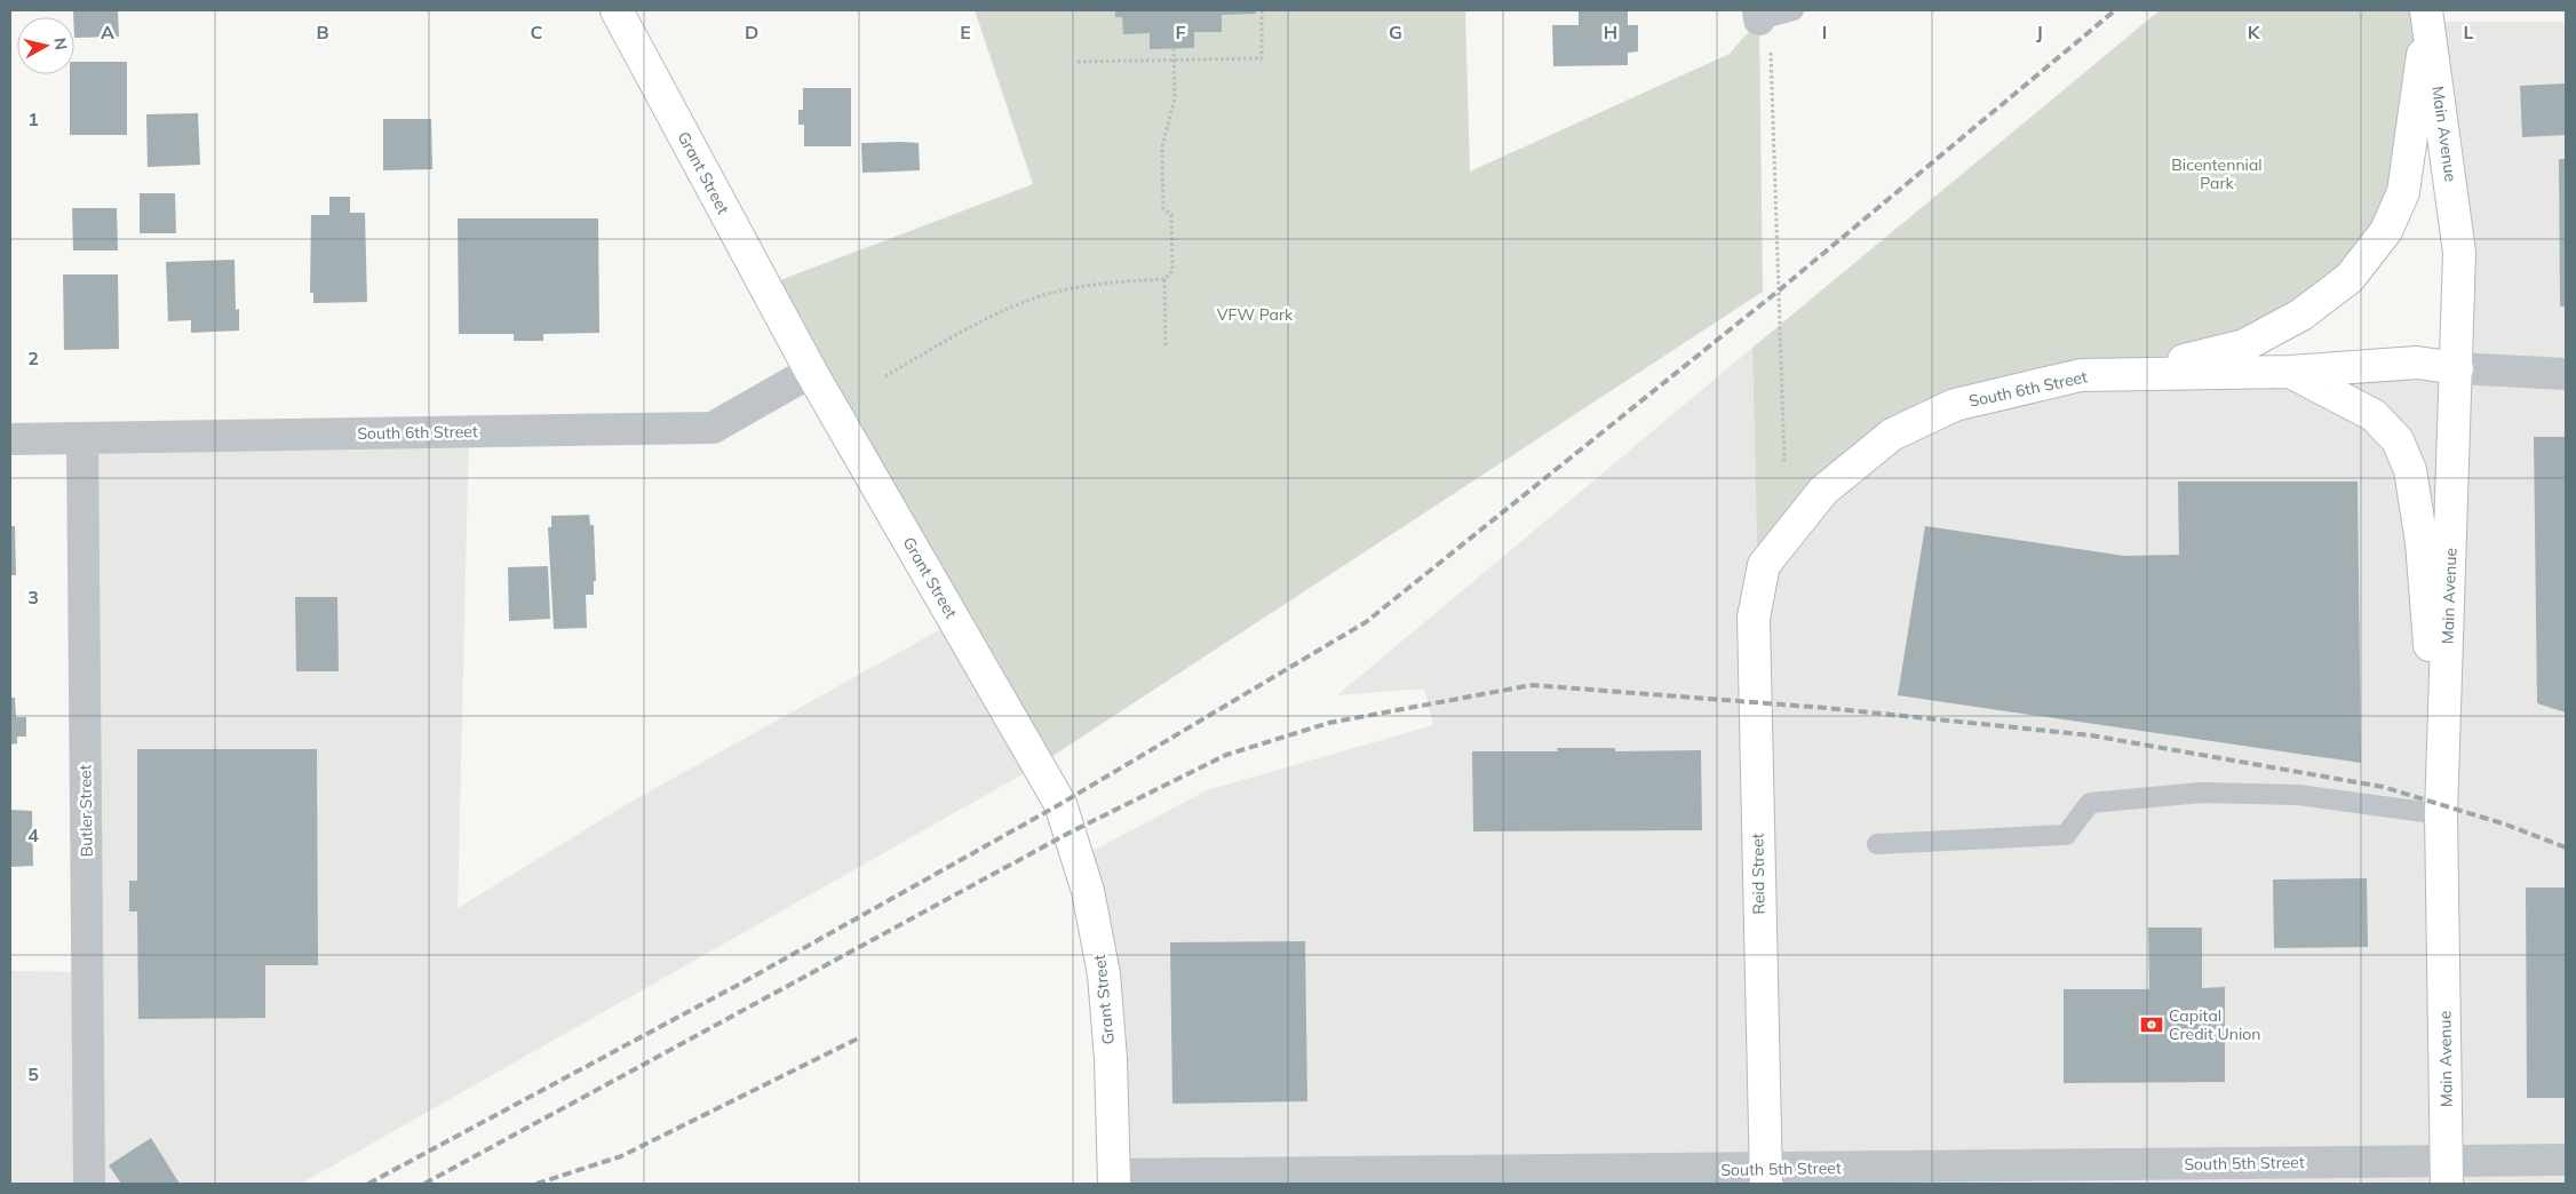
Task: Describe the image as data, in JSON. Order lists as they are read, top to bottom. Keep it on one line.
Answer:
{"streets":{"main road":["Main Avenue","Grant Street","South 6th Street","Reid Street"],"street":["Butler Street","South 5th Street"]},"crossings":[["Main Avenue","South 6th Street"],["Main Avenue","South 5th Street"],["Grant Street","South 6th Street"],["Grant Street","South 5th Street"],["South 6th Street","Butler Street"],["South 6th Street","Reid Street"],["Reid Street","South 5th Street"]],"parks":["Bicentennial Park","VFW Park"],"places":{"bank":["Capital Credit Union"]},"north":"right","grid":{"columns":["A","B","C","D","E","F","G","H","I","J","K","L"],"rows":["1","2","3","4","5"]}}
